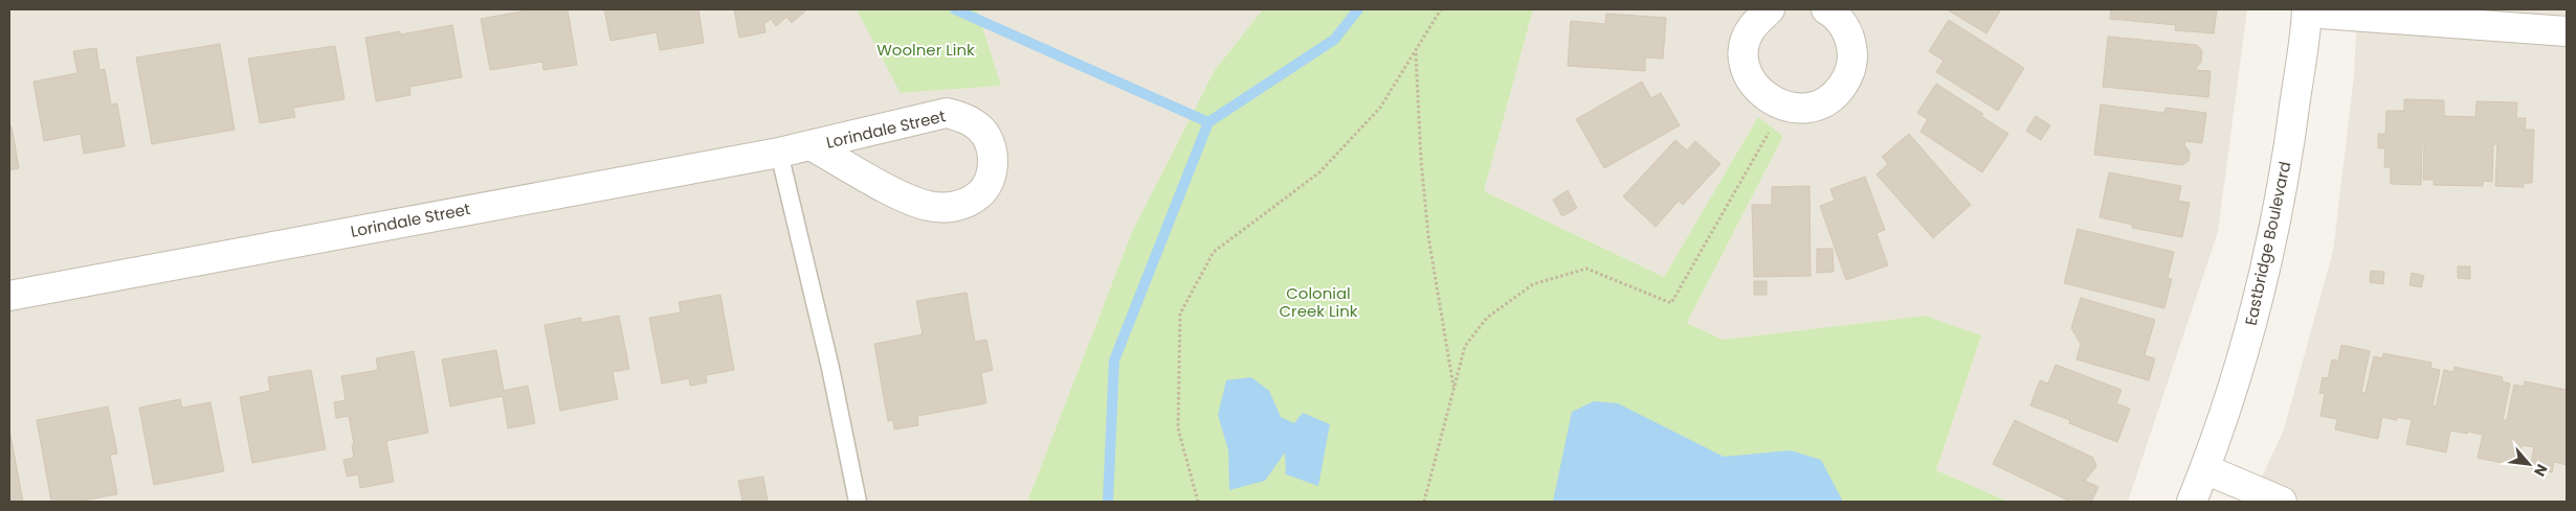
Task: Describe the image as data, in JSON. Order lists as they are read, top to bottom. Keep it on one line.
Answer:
{"streets":{"street":["Lorindale Street","Eastbridge Boulevard"]},"parks":["Woolner Link","Colonial Creek Link"],"north":"bottom right"}
